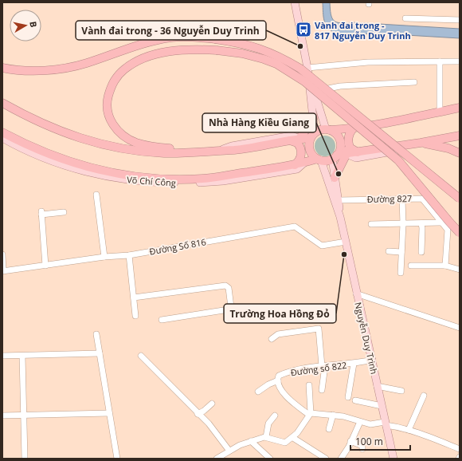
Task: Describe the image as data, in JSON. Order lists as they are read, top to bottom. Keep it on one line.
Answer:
{"streets":{"highway":["Võ Chí Công"],"main road":["Nguyễn Duy Trinh"],"street":["Đường 827","Đường Số 816","Đường số 822"]},"crossings":[["Võ Chí Công","Nguyễn Duy Trinh"],["Đường 827","Nguyễn Duy Trinh"],["Đường Số 816","Nguyễn Duy Trinh"],["Nguyễn Duy Trinh","Đường số 822"]],"places":{"bus stop":["Vành đai trong - 817 Nguyễn Duy Trinh"],"other":["Vành đai trong - 36 Nguyễn Duy Trinh","Nhà Hàng Kiều Giang","Trường Hoa Hồng Đỏ"]},"scale_bar":"100 m","north":"right"}
